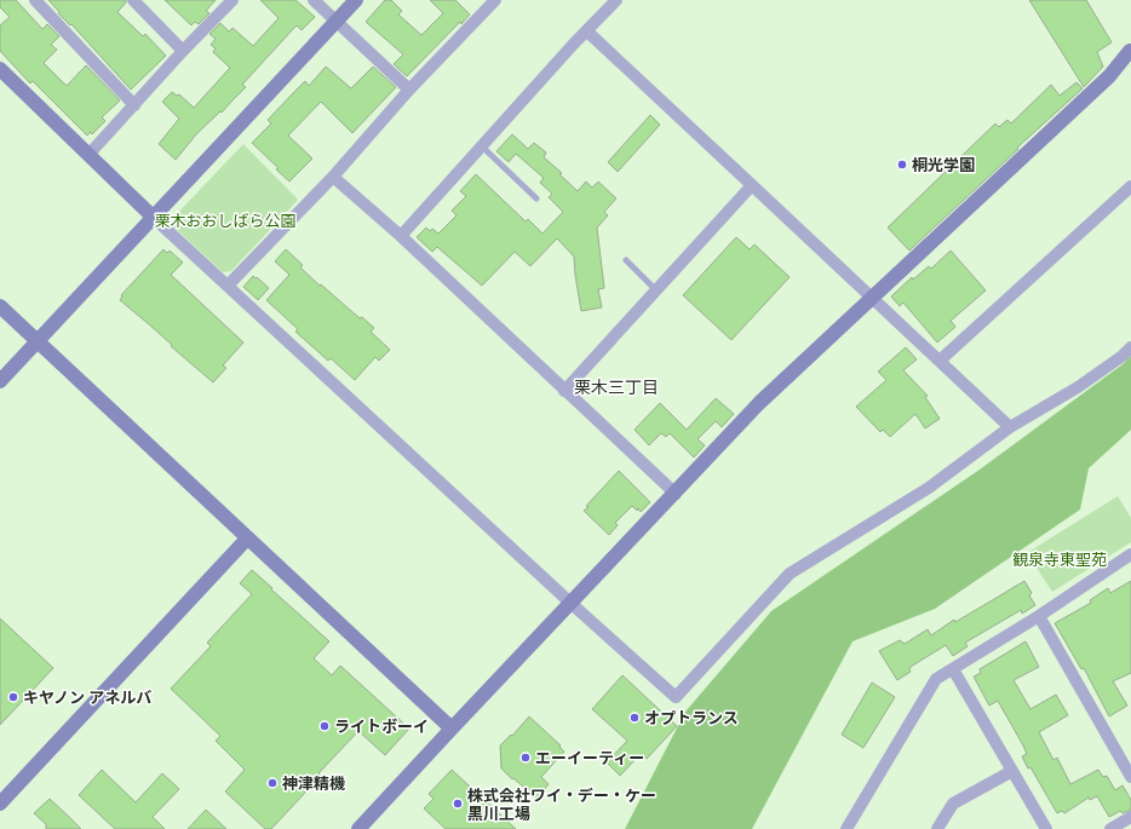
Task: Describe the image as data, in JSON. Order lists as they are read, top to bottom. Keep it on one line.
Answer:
{"districts":["栗木三丁目"],"parks":["栗木おおしばら公園","観泉寺東聖苑"],"places":["桐光学園","キヤノン アネルバ","オプトランス","ライトボーイ","エーイーティー","神津精機","株式会社ワイ・デー・ケー 黒川工場"]}
